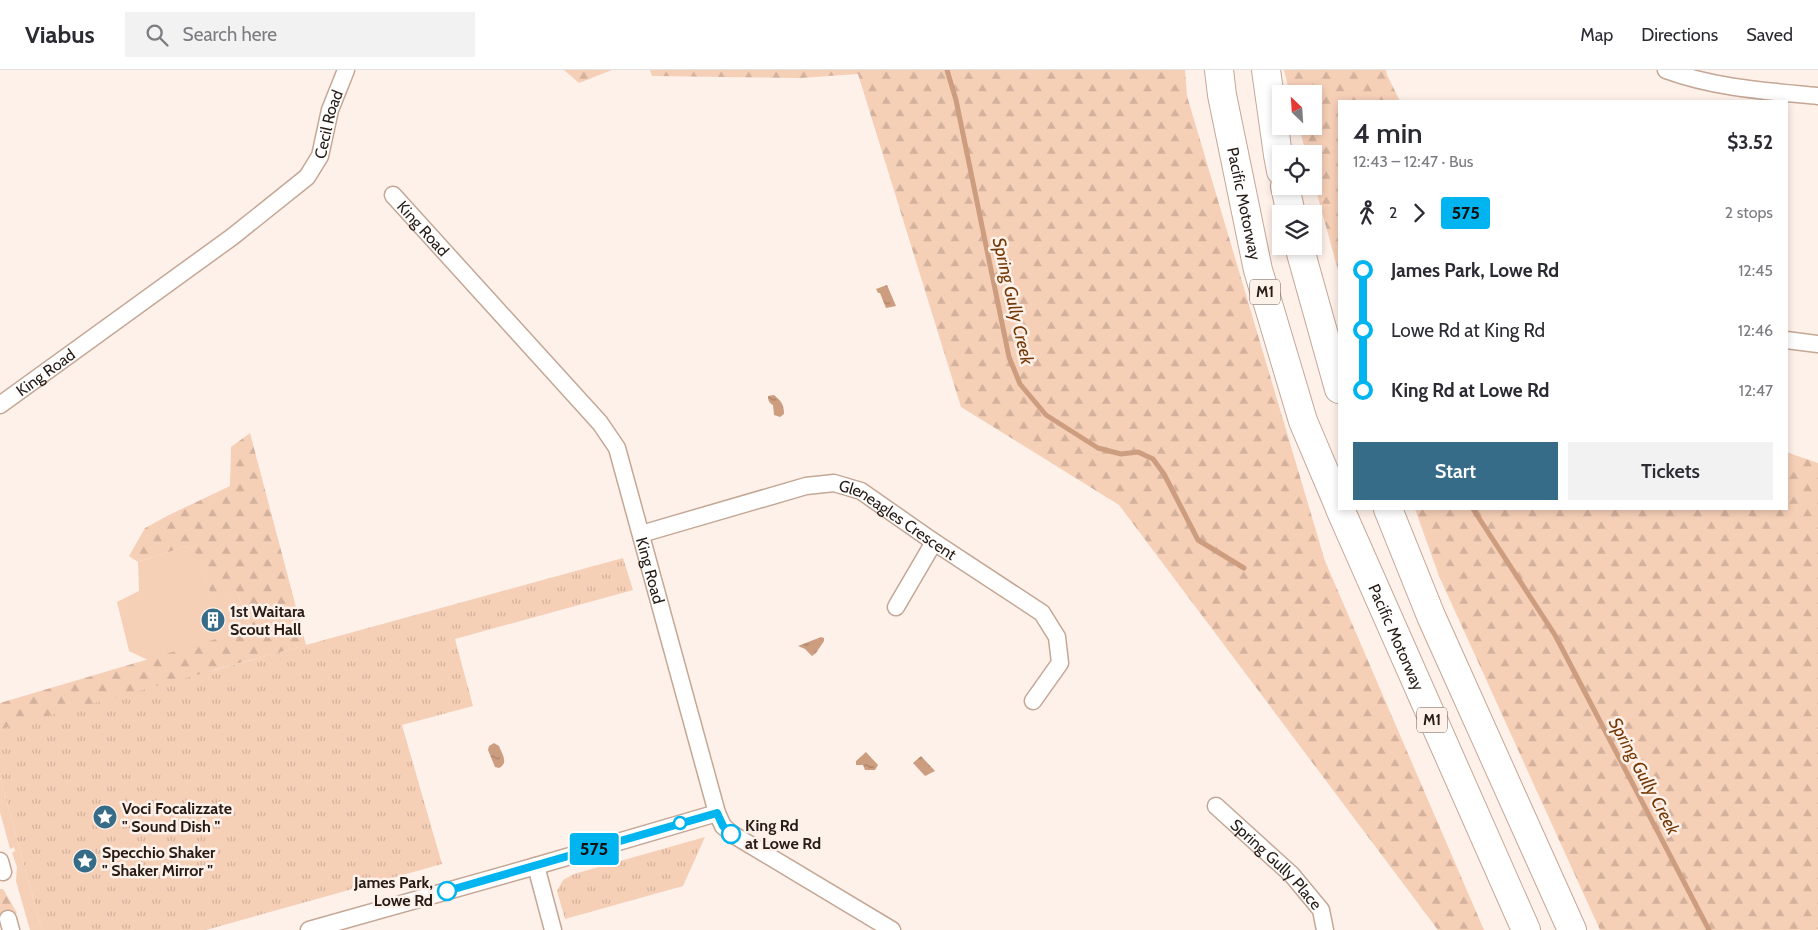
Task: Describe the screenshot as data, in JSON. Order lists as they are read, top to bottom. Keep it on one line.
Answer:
{"streets":{"highway":["Pacific Motorway","M1"],"street":["Cecil Road","King Road","Gleneagles Crescent","Spring Gully Place"]},"crossings":[["Cecil Road","King Road"],["King Road","Gleneagles Crescent"]],"water":["Spring Gully Creek"],"places":{"building":["1st Waitara Scout Hall"],"place":["Voci Focalizzate \" Sound Dish \"","Specchio Shaker \" Shaker Mirror \""],"other":["King Rd at Lowe Rd","James Park, Lowe Rd"]},"lines":["bus line 575"],"north":"top left","page":{"header":"Viabus","search":"Search here","nav":["Map","Directions","Saved"],"on_map":"575","heading":["4 min","12:43 – 12:47 · Bus","$3.52"],"legs":["2","575","2 stops"],"list":[{"name":"James Park, Lowe Rd","value":"12:45"},{"name":"Lowe Rd at King Rd","value":"12:46"},{"name":"King Rd at Lowe Rd","value":"12:47"}],"buttons":["Start","Tickets"]}}
